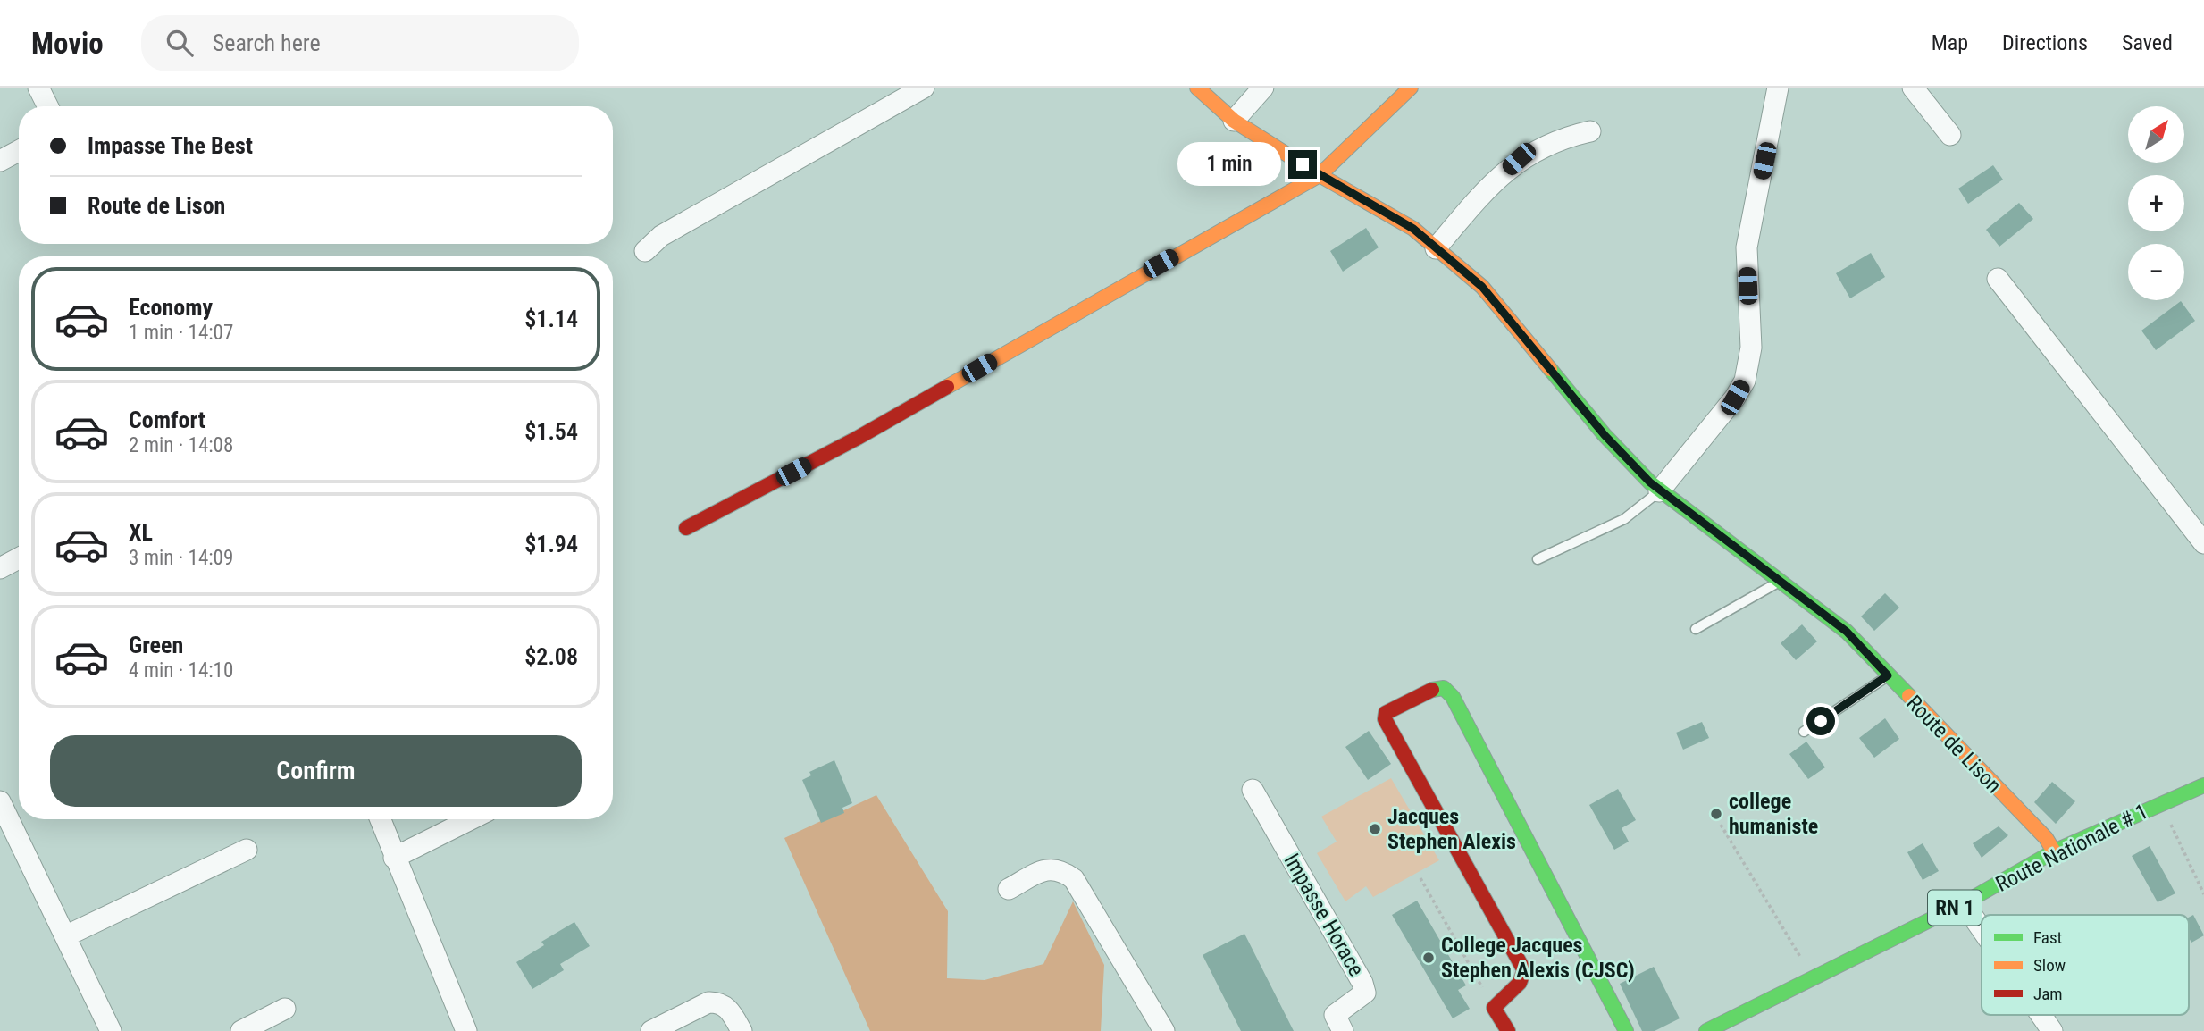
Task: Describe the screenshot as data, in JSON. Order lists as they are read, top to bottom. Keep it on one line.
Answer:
{"streets":{"street":["Route de Lison","Route Nationale # 1","RN 1","Impasse Horace"]},"crossings":[["Route de Lison","Route Nationale # 1"]],"places":["college humaniste","Jacques Stephen Alexis","College Jacques Stephen Alexis (CJSC)"],"legend":["Fast","Slow","Jam"],"north":"top right","page":{"header":"Movio","search":"Search here","nav":["Map","Directions","Saved"],"map_buttons":["+","−"],"banner":["Impasse The Best","Route de Lison"],"bubble":"1 min","list":[{"name":"Economy","note":"1 min · 14:07","value":"$1.14"},{"name":"Comfort","note":"2 min · 14:08","value":"$1.54"},{"name":"XL","note":"3 min · 14:09","value":"$1.94"},{"name":"Green","note":"4 min · 14:10","value":"$2.08"}],"buttons":"Confirm"}}
